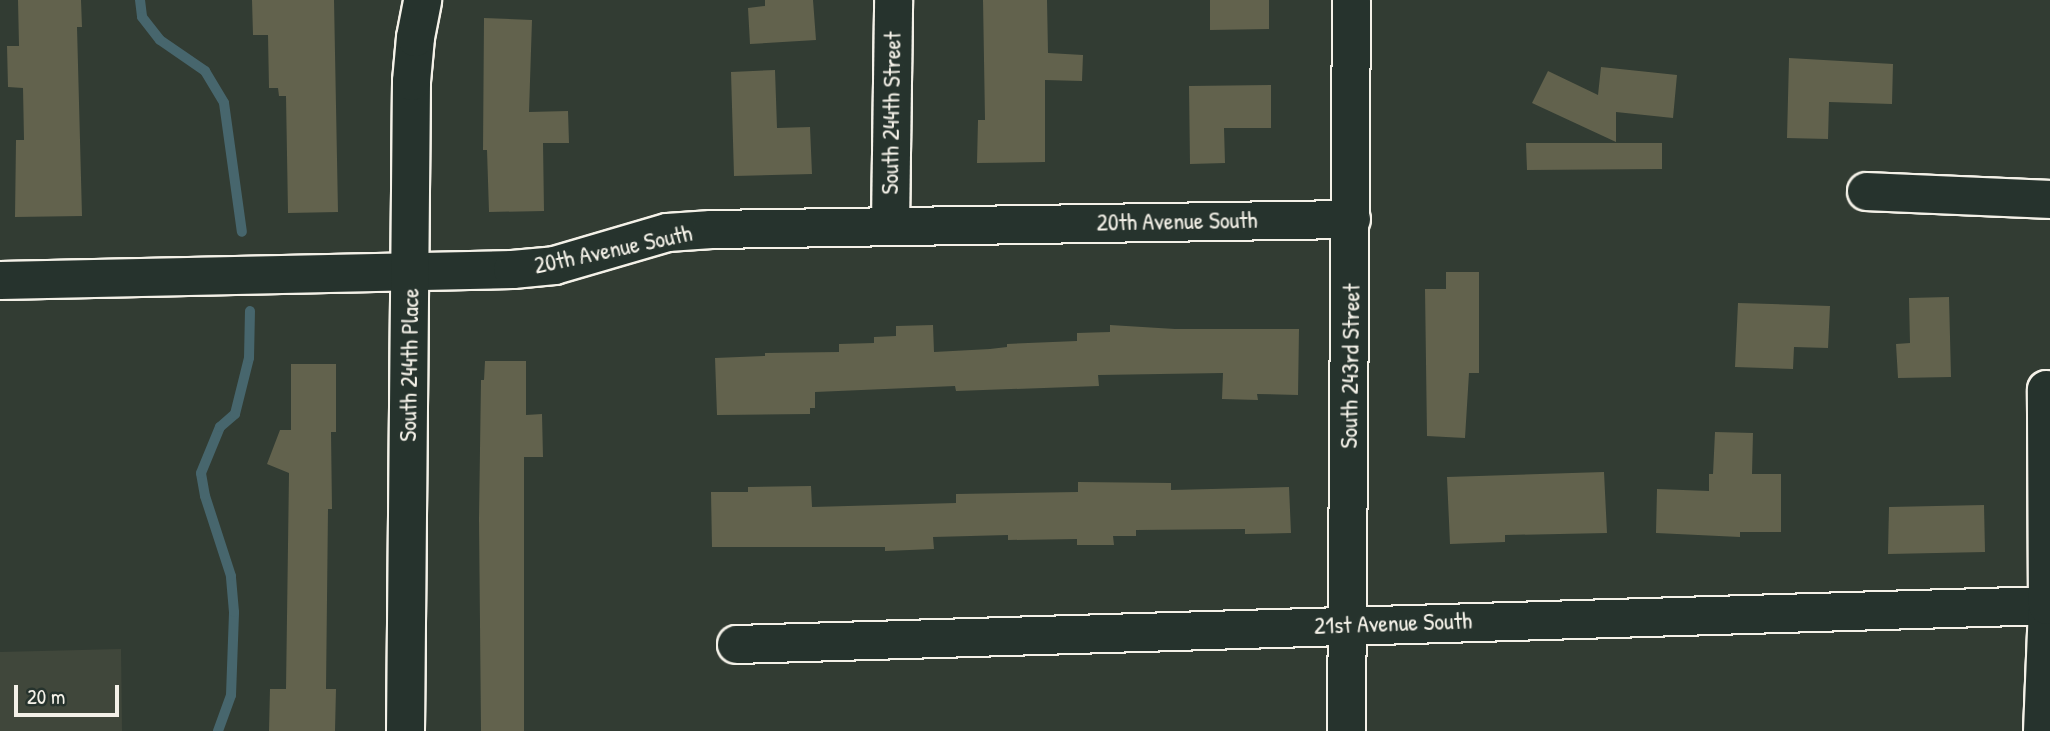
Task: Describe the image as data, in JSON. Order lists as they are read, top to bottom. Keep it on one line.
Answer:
{"streets":{"street":["South 244th Street","20th Avenue South","South 244th Place","South 243rd Street","21st Avenue South"]},"crossings":[["South 244th Street","20th Avenue South"],["20th Avenue South","South 244th Place"],["20th Avenue South","South 243rd Street"],["South 243rd Street","21st Avenue South"]],"scale_bar":"20 m"}
